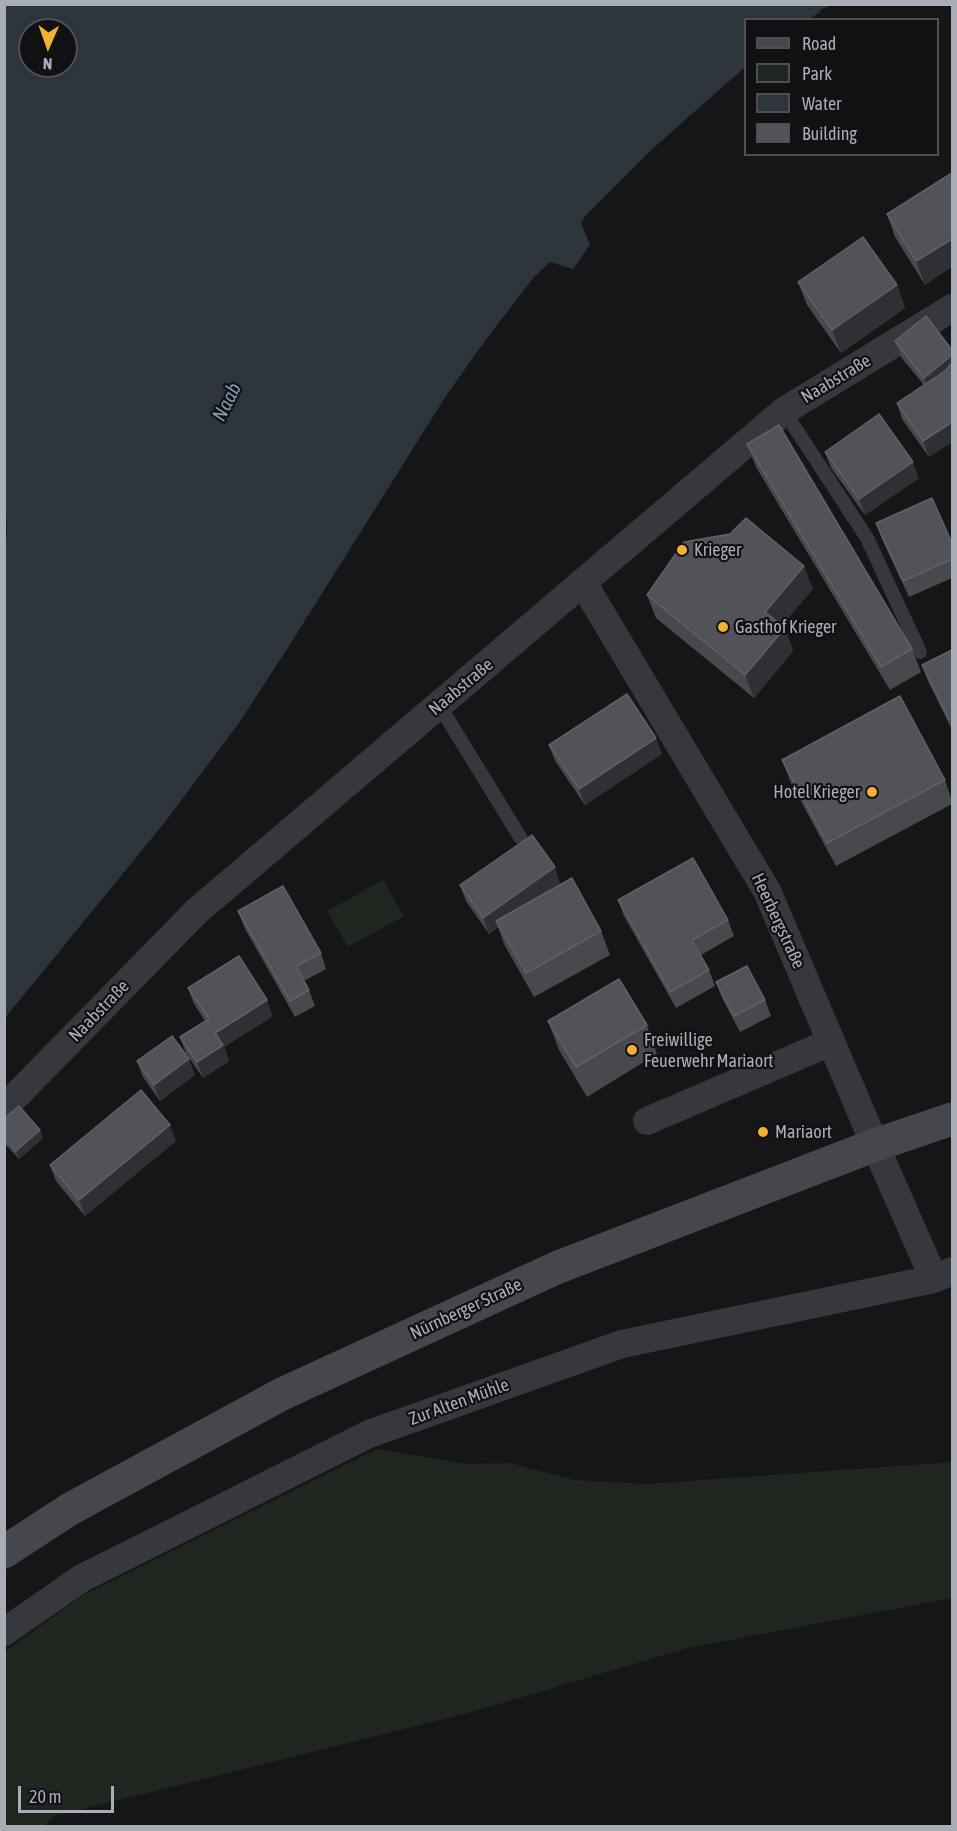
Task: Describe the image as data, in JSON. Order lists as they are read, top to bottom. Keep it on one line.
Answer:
{"streets":{"main road":["Nürnberger Straße"],"street":["Naabstraße","Heerbergstraße","Zur Alten Mühle"]},"crossings":[["Naabstraße","Heerbergstraße"],["Heerbergstraße","Nürnberger Straße"],["Heerbergstraße","Zur Alten Mühle"]],"water":["Naab"],"places":["Krieger","Gasthof Krieger","Hotel Krieger","Freiwillige Feuerwehr Mariaort","Mariaort"],"legend":["Road","Park","Water","Building"],"scale_bar":"20 m","north":"bottom"}
